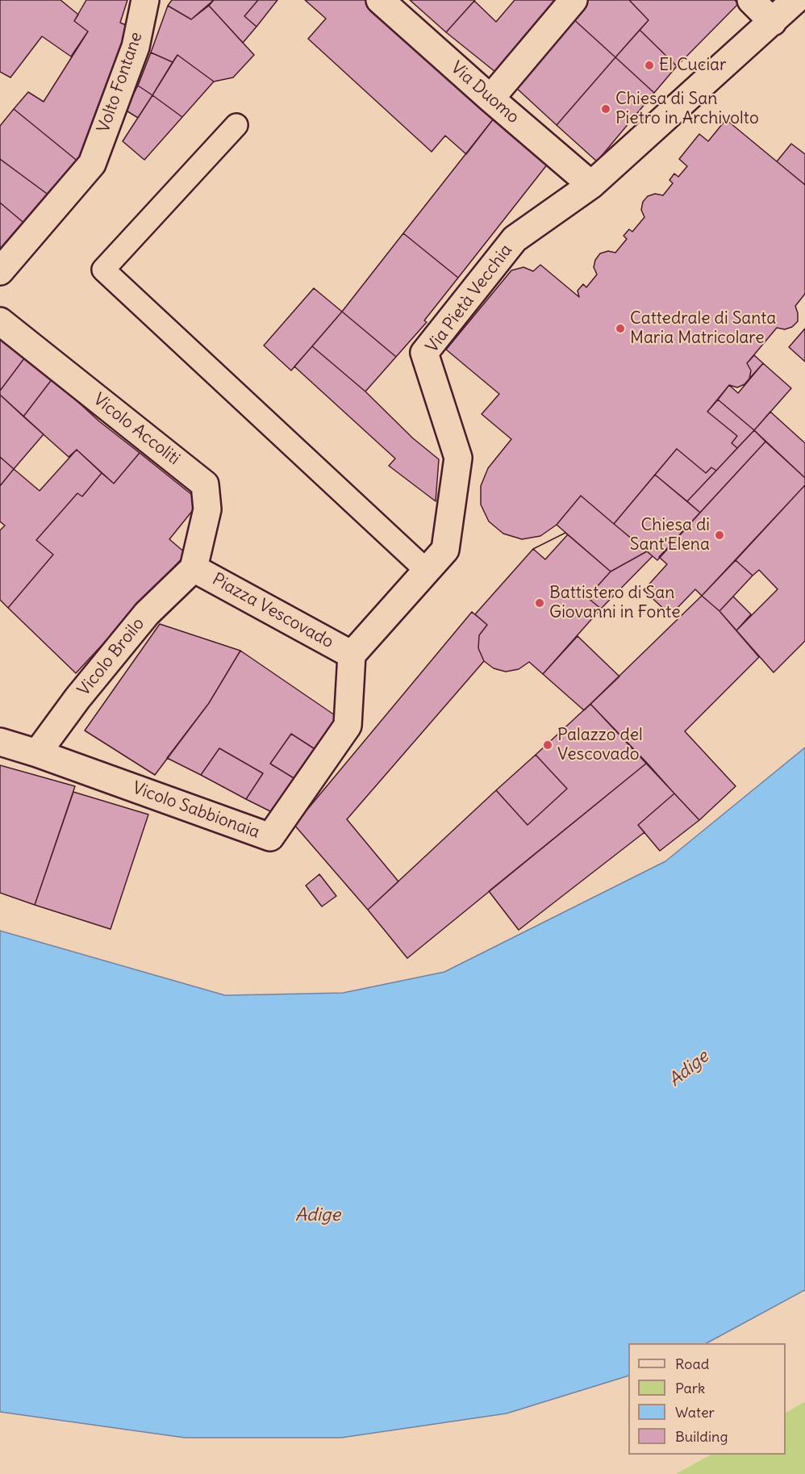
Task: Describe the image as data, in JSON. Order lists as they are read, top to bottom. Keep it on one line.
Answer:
{"streets":{"street":["Volto Fontane","Via Duomo","Via Pietà Vecchia","Vicolo Accoliti","Piazza Vescovado","Vicolo Broilo","Vicolo Sabbionaia"]},"crossings":[["Via Duomo","Via Pietà Vecchia"],["Via Pietà Vecchia","Piazza Vescovado"],["Via Pietà Vecchia","Vicolo Sabbionaia"],["Vicolo Accoliti","Piazza Vescovado"],["Vicolo Accoliti","Vicolo Broilo"],["Piazza Vescovado","Vicolo Broilo"],["Piazza Vescovado","Vicolo Sabbionaia"],["Vicolo Broilo","Vicolo Sabbionaia"]],"water":["Adige"],"places":["El Cuciar","Chiesa di San Pietro in Archivolto","Cattedrale di Santa Maria Matricolare","Chiesa di Sant'Elena","Battistero di San Giovanni in Fonte","Palazzo del Vescovado"],"legend":["Road","Park","Water","Building"]}
